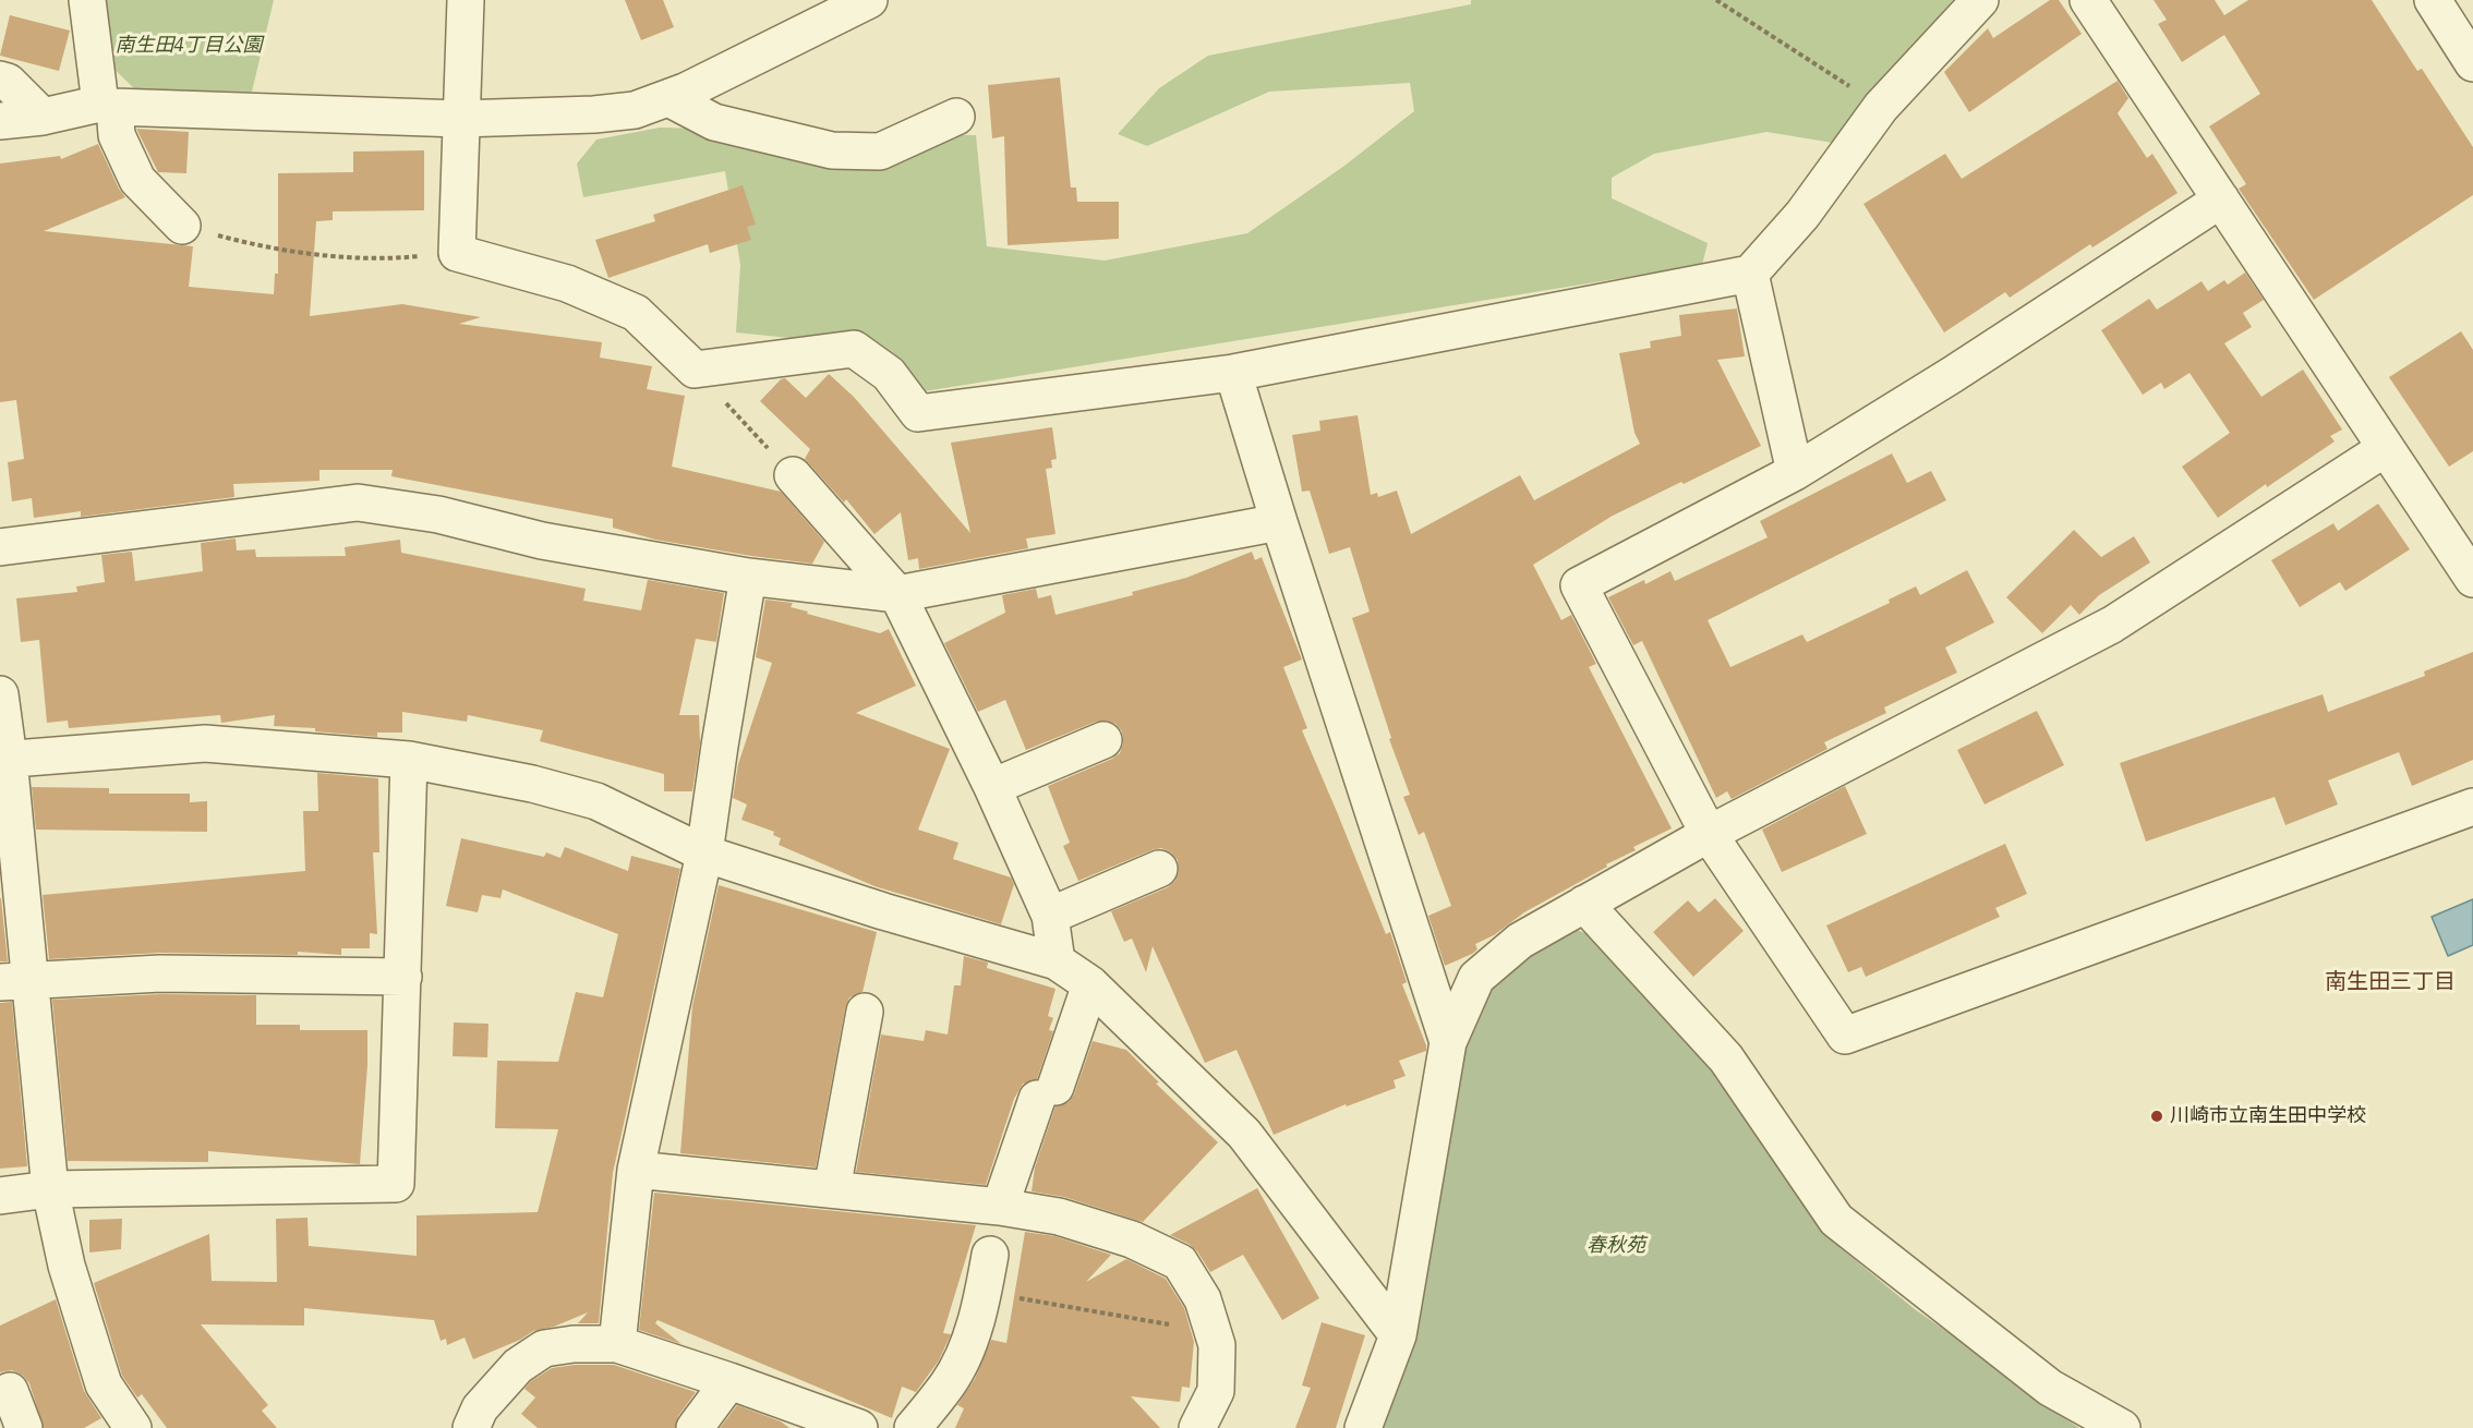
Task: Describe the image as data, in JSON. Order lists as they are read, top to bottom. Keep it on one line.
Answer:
{"districts":["南生田三丁目"],"parks":["南生田4丁目公園","春秋苑"],"places":["川崎市立南生田中学校"]}
